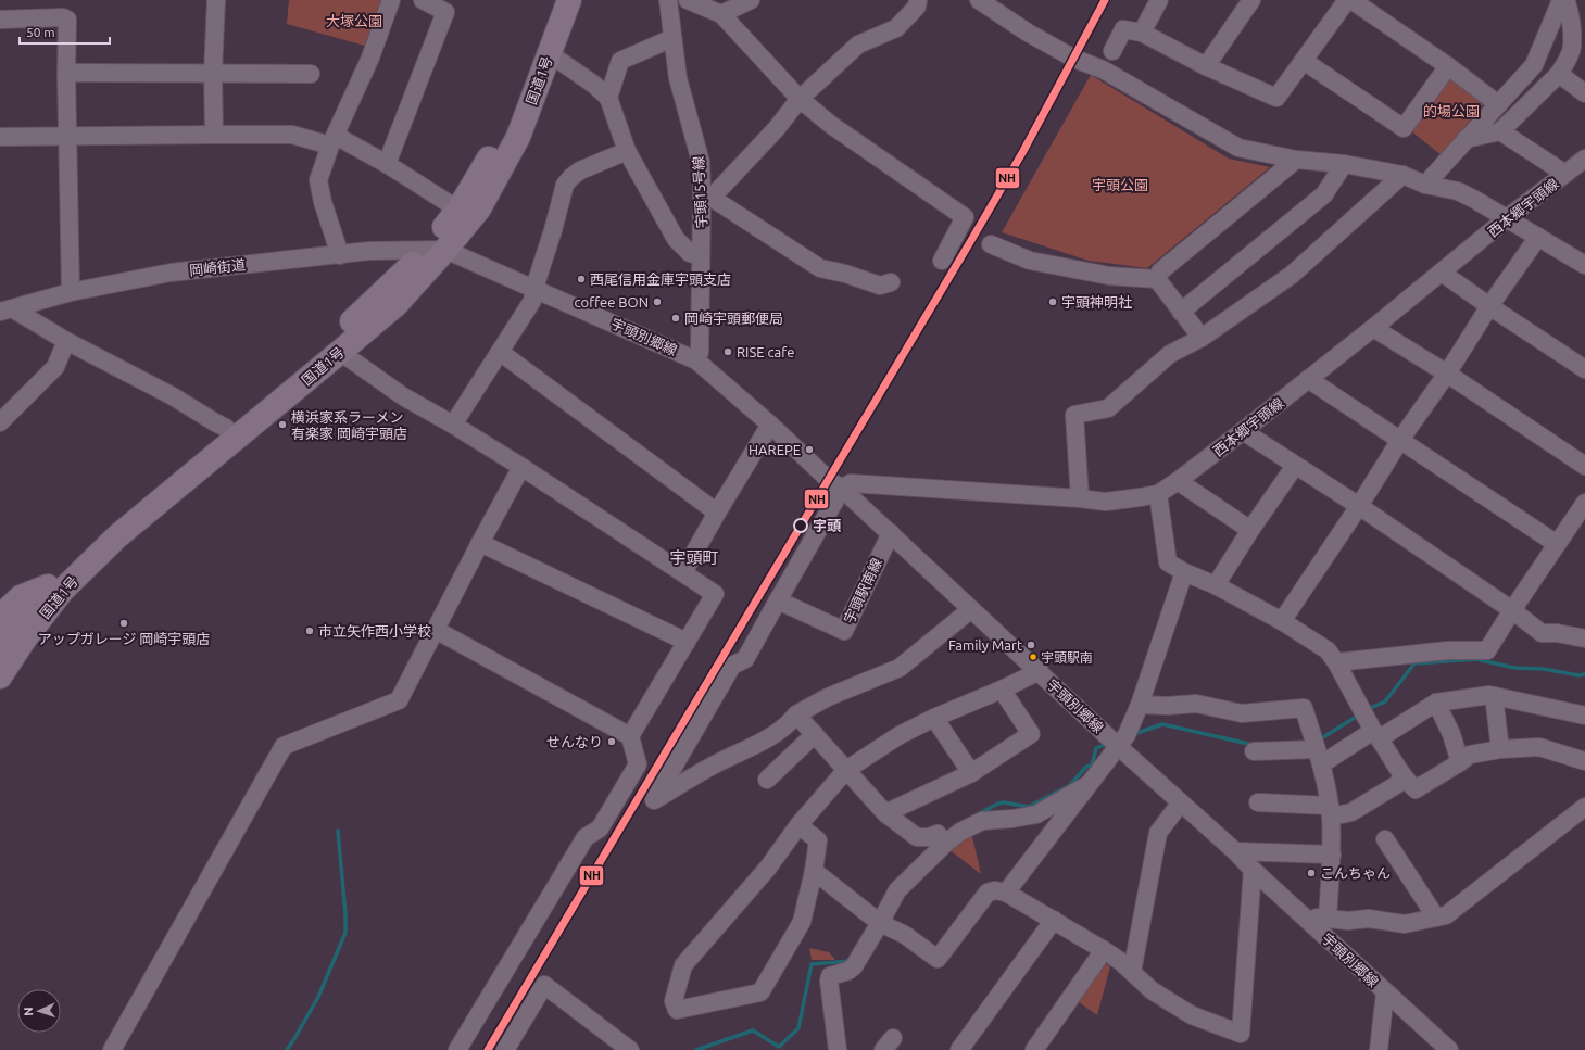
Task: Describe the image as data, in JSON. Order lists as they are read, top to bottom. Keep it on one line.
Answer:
{"streets":{"highway":["国道1号"],"street":["宇頭15号線","西本郷宇頭線","岡崎街道","宇頭別郷線","宇頭駅南線"]},"crossings":[["国道1号","岡崎街道"],["国道1号","宇頭別郷線"],["宇頭15号線","宇頭別郷線"],["西本郷宇頭線","宇頭別郷線"],["岡崎街道","宇頭別郷線"],["宇頭別郷線","宇頭駅南線"]],"districts":["宇頭町"],"parks":["大塚公園","的場公園","宇頭公園"],"places":["西尾信用金庫宇頭支店","coffee BON","宇頭神明社","岡崎宇頭郵便局","RISE cafe","横浜家系ラーメン 有楽家 岡崎宇頭店","HAREPE","宇頭","アップガレージ 岡崎宇頭店","市立矢作西小学校","Family Mart","宇頭駅南","せんなり","こんちゃん"],"lines":["transit line NH"],"scale_bar":"50 m","north":"left"}
